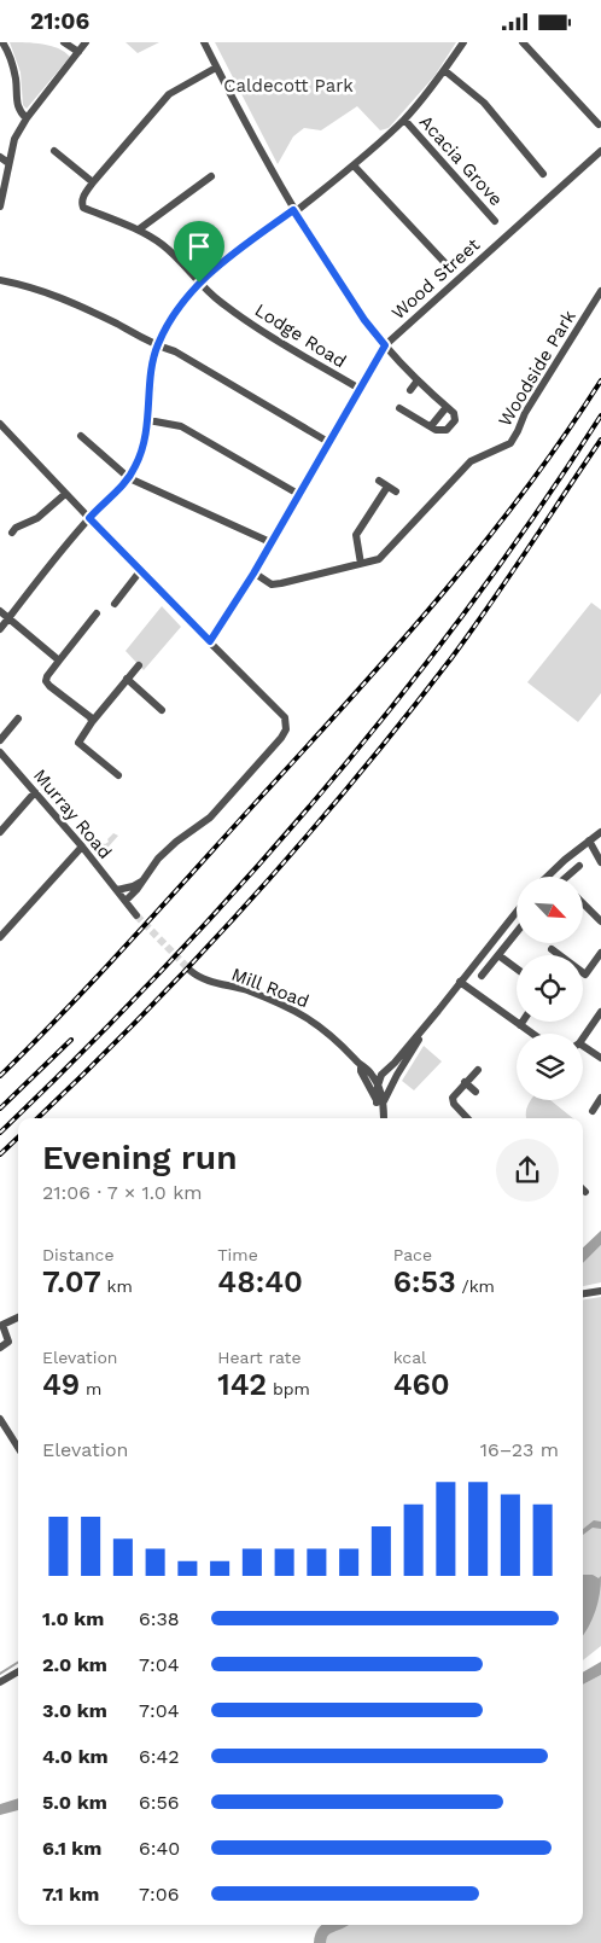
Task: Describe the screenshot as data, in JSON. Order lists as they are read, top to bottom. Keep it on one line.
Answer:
{"streets":{"street":["Acacia Grove","Wood Street","Lodge Road","Woodside Park","Murray Road","Mill Road"]},"crossings":[["Wood Street","Lodge Road"],["Wood Street","Woodside Park"]],"parks":["Caldecott Park"],"north":"bottom right","page":{"status":"21:06","heading":["Evening run","21:06 · 7 × 1.0 km"],"stats":[["Distance","7.07 km"],["Time","48:40"],["Pace","6:53 /km"],["Elevation","49 m"],["Heart rate","142 bpm"],["kcal","460"]],"chart":["Elevation","16–23 m"],"list":[{"name":"1.0 km","note":"6:38"},{"name":"2.0 km","note":"7:04"},{"name":"3.0 km","note":"7:04"},{"name":"4.0 km","note":"6:42"},{"name":"5.0 km","note":"6:56"},{"name":"6.1 km","note":"6:40"},{"name":"7.1 km","note":"7:06"}]}}
